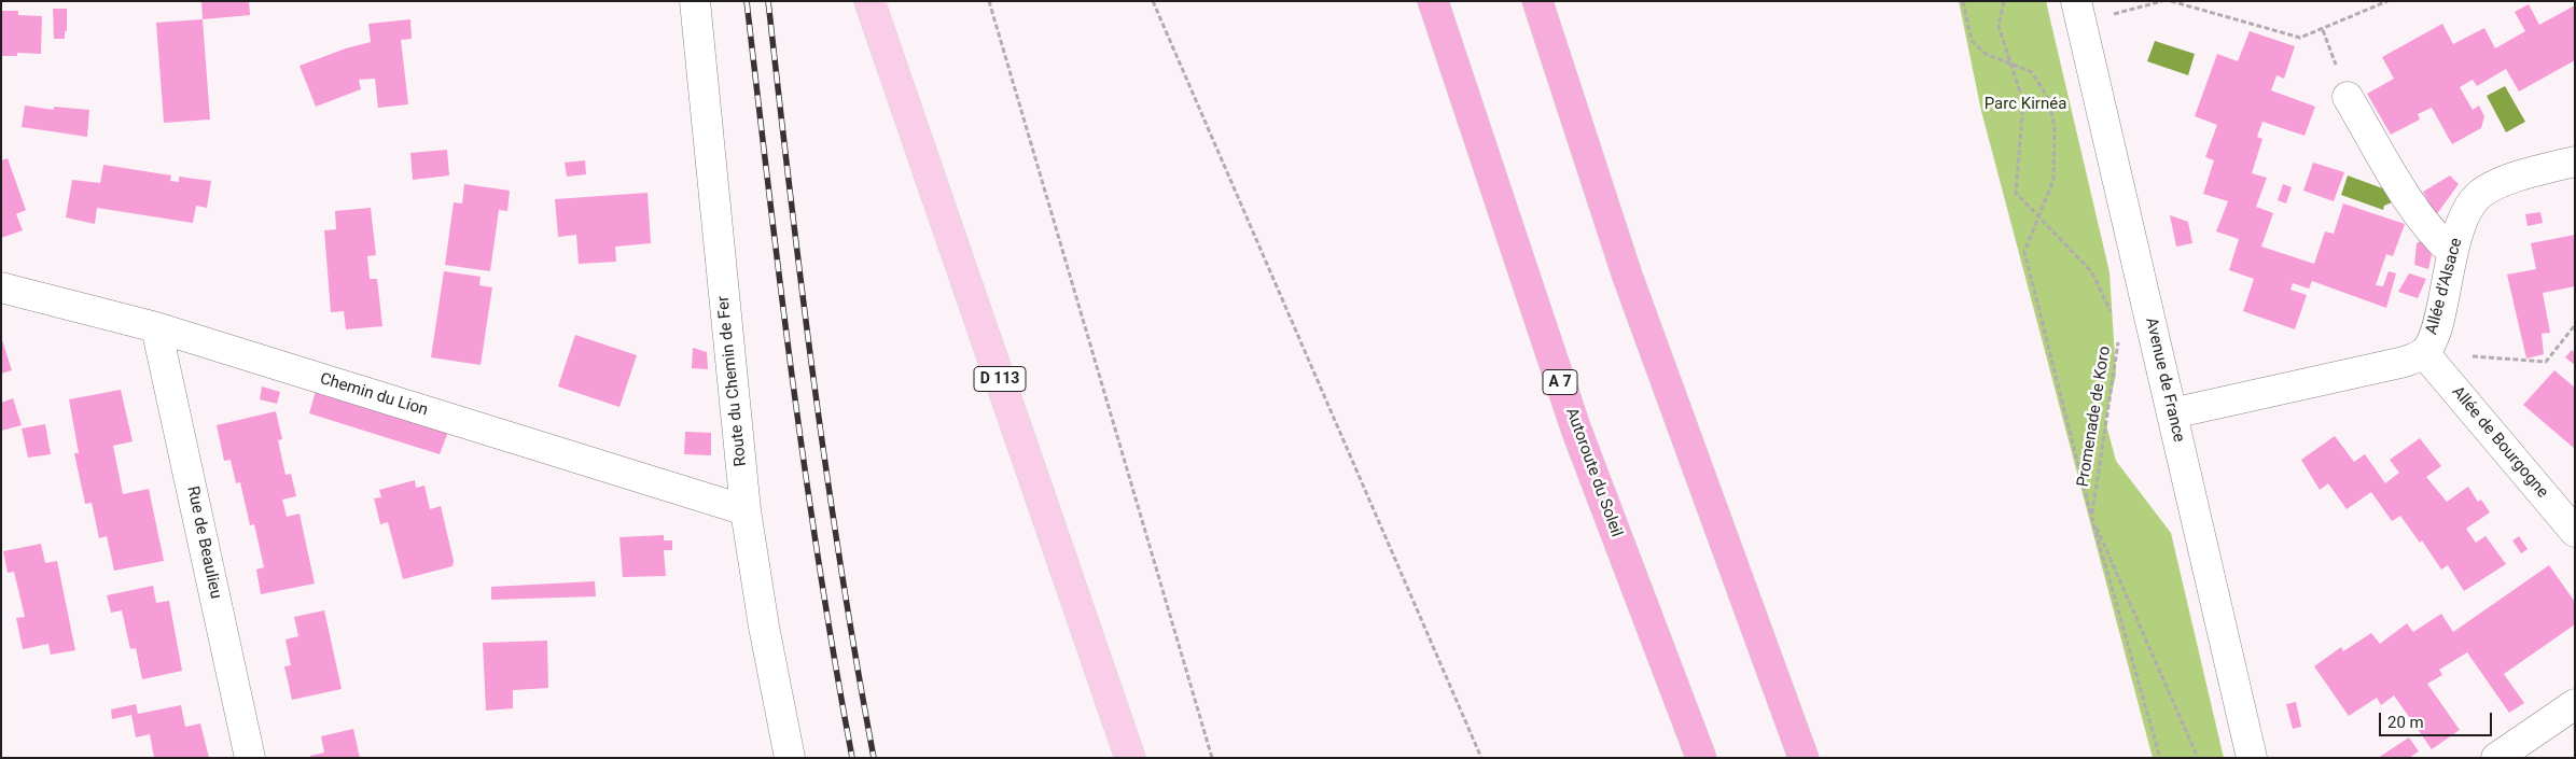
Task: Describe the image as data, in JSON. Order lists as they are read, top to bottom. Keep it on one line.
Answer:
{"streets":{"highway":["A 7","Autoroute du Soleil"],"main road":["D 113"],"street":["Allée d'Alsace","Avenue de France","Route du Chemin de Fer","Chemin du Lion","Allée de Bourgogne","Rue de Beaulieu"],"path":["Promenade de Koro"]},"crossings":[["Allée d'Alsace","Avenue de France"],["Allée d'Alsace","Allée de Bourgogne"],["Route du Chemin de Fer","Chemin du Lion"],["Chemin du Lion","Rue de Beaulieu"]],"parks":["Parc Kirnéa"],"scale_bar":"20 m"}
